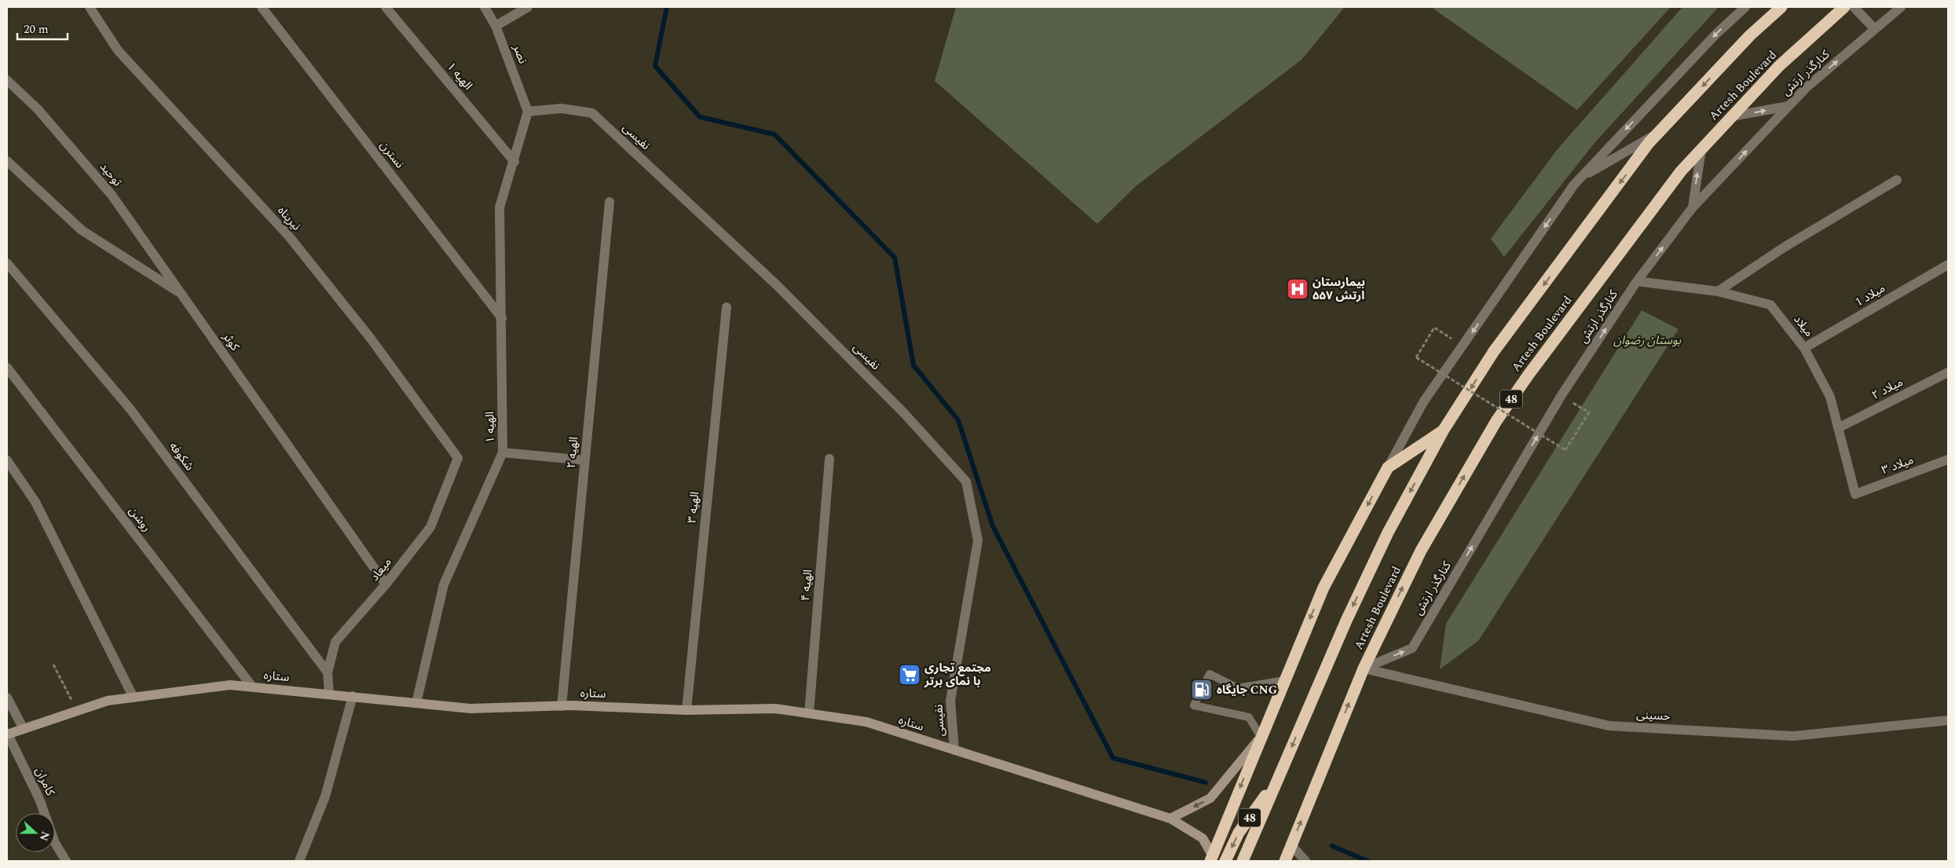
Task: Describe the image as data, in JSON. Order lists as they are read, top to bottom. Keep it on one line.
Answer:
{"streets":{"highway":["Artesh Boulevard","48"],"street":["نصر","کنارگذر ارتش","الهیه ۱","نفیسی","نسترن","توحید","نیرپناه","میلاد 1","میلاد","کوثر","میلاد ۲","الهیه ۲","شکوفه","میلاد ۳","الهیه ۳","روشن","میعاد","الهیه ۴","ستاره","حسینی","کامران"]},"crossings":[["نصر","الهیه ۱"],["نصر","نفیسی"],["کنارگذر ارتش","Artesh Boulevard"],["کنارگذر ارتش","میلاد"],["کنارگذر ارتش","حسینی"],["الهیه ۱","نفیسی"],["الهیه ۱","نسترن"],["الهیه ۱","ستاره"],["Artesh Boulevard","48"],["Artesh Boulevard","حسینی"],["نفیسی","ستاره"],["توحید","کوثر"],["نیرپناه","میعاد"],["میلاد 1","میلاد"],["میلاد","میلاد ۲"],["میلاد","میلاد ۳"],["کوثر","میعاد"],["الهیه ۲","ستاره"],["شکوفه","میعاد"],["الهیه ۳","ستاره"],["روشن","ستاره"],["میعاد","ستاره"],["الهیه ۴","ستاره"],["ستاره","کامران"]],"one_way":["کنارگذر ارتش"],"parks":["بوستان رضوان"],"places":{"hospital":["بیمارستان ۵۵۷ ارتش"],"supermarket":["مجتمع تجاری با نمای برتر"],"fuel station":["جایگاه CNG"]},"scale_bar":"20 m","north":"right"}
